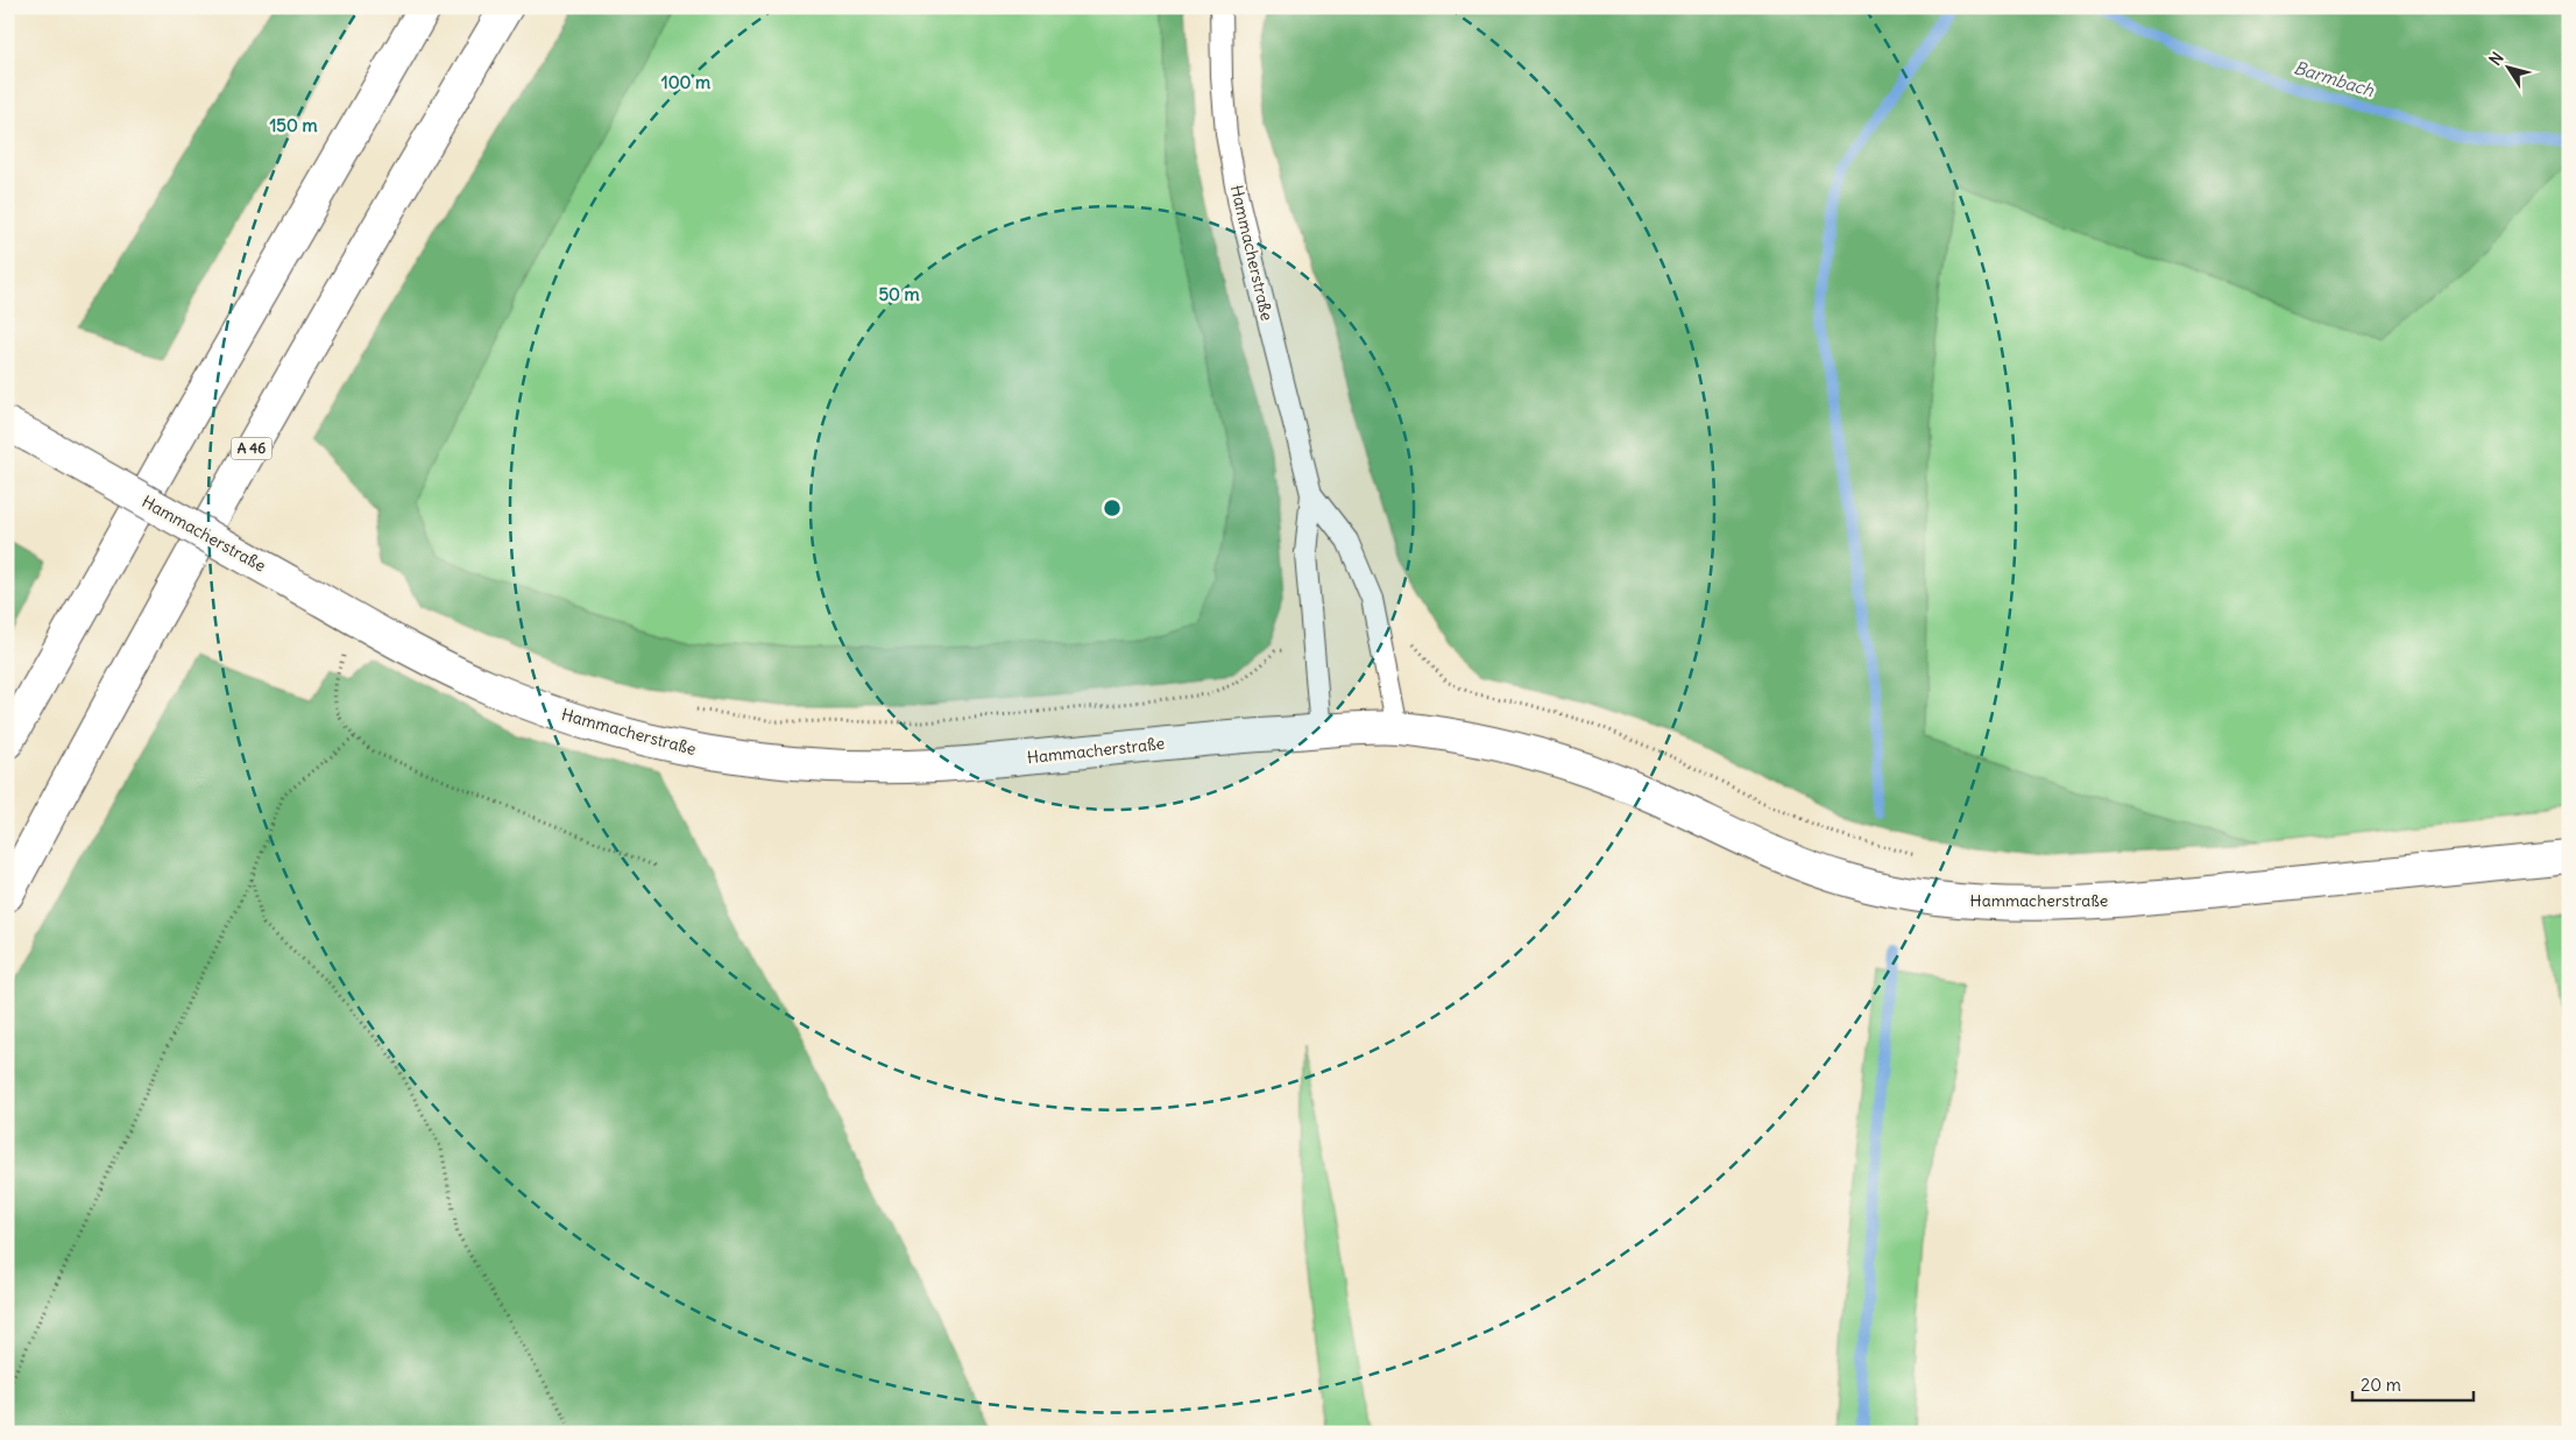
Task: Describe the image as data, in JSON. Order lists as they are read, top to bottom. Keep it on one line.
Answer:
{"streets":{"main road":["Hammacherstraße","A 46"]},"water":["Barmbach"],"scale_bar":"20 m","north":"top left","rings":["100 m","150 m","50 m"]}
